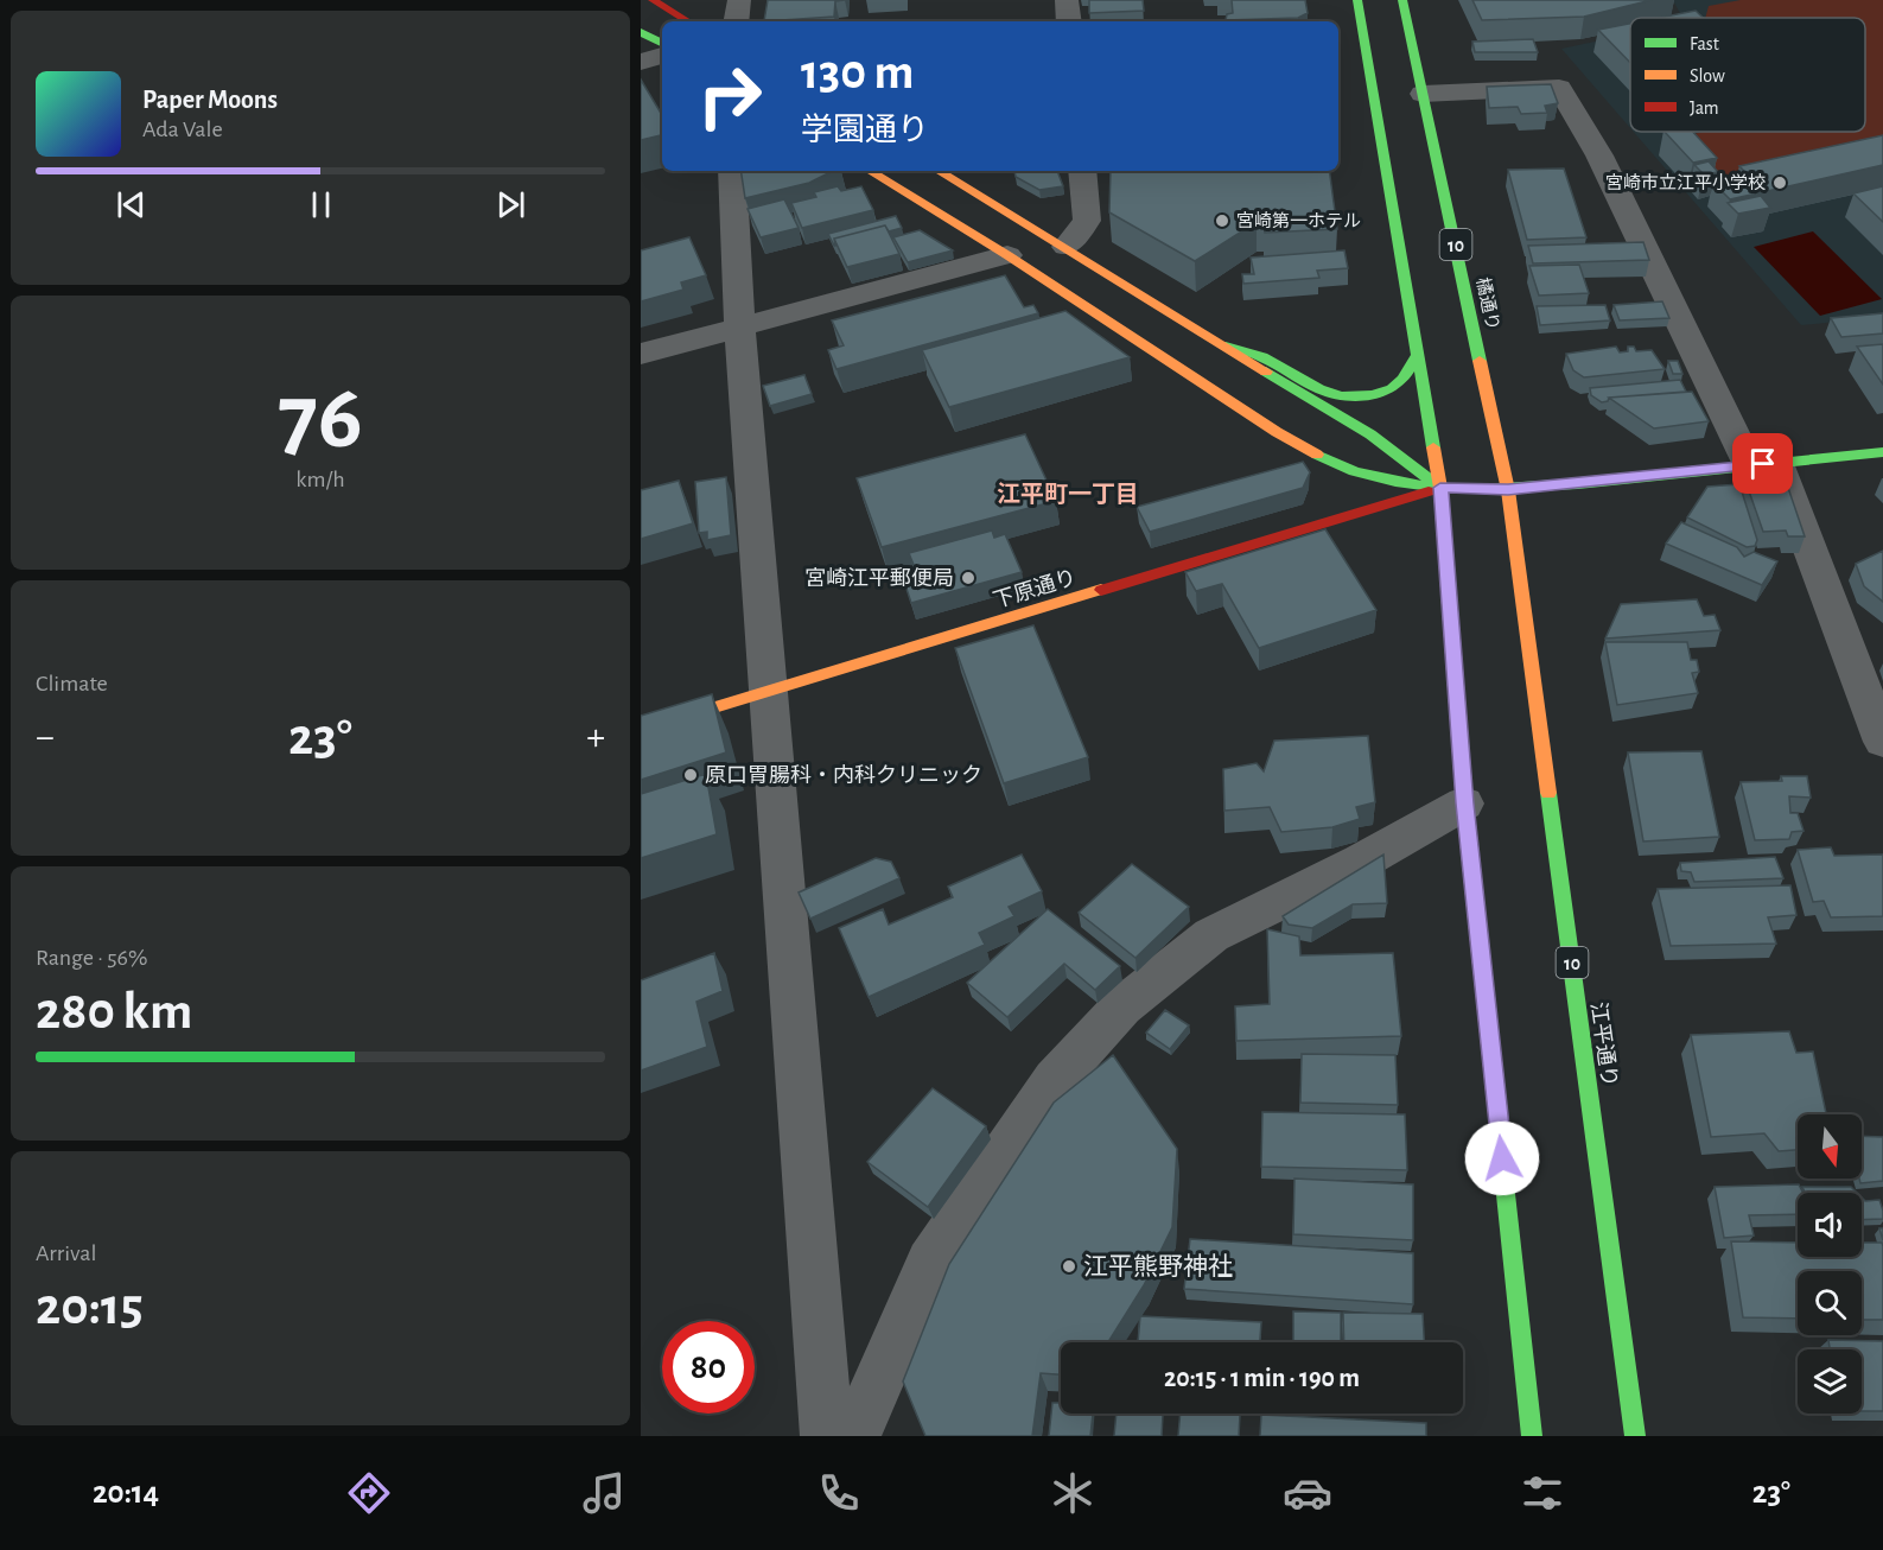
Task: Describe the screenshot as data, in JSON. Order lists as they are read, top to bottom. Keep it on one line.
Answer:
{"streets":{"main road":["10","橘通り","下原通り","江平通り"]},"crossings":[["橘通り","江平通り"]],"districts":["江平町一丁目"],"places":["宮崎市立江平小学校","宮崎第一ホテル","宮崎江平郵便局","原口胃腸科・内科クリニック","江平熊野神社"],"legend":["Fast","Slow","Jam"],"north":"bottom","page":{"turn":["130 m","学園通り"],"song":["Paper Moons","Ada Vale"],"tile":[["76","km/h"],"Climate",["Range · 56%","280 km"],["Arrival","20:15"]],"heat":["−","23°","+"],"limit":"80","trip":"20:15 · 1 min · 190 m","tabs":["20:14","23°"]}}
